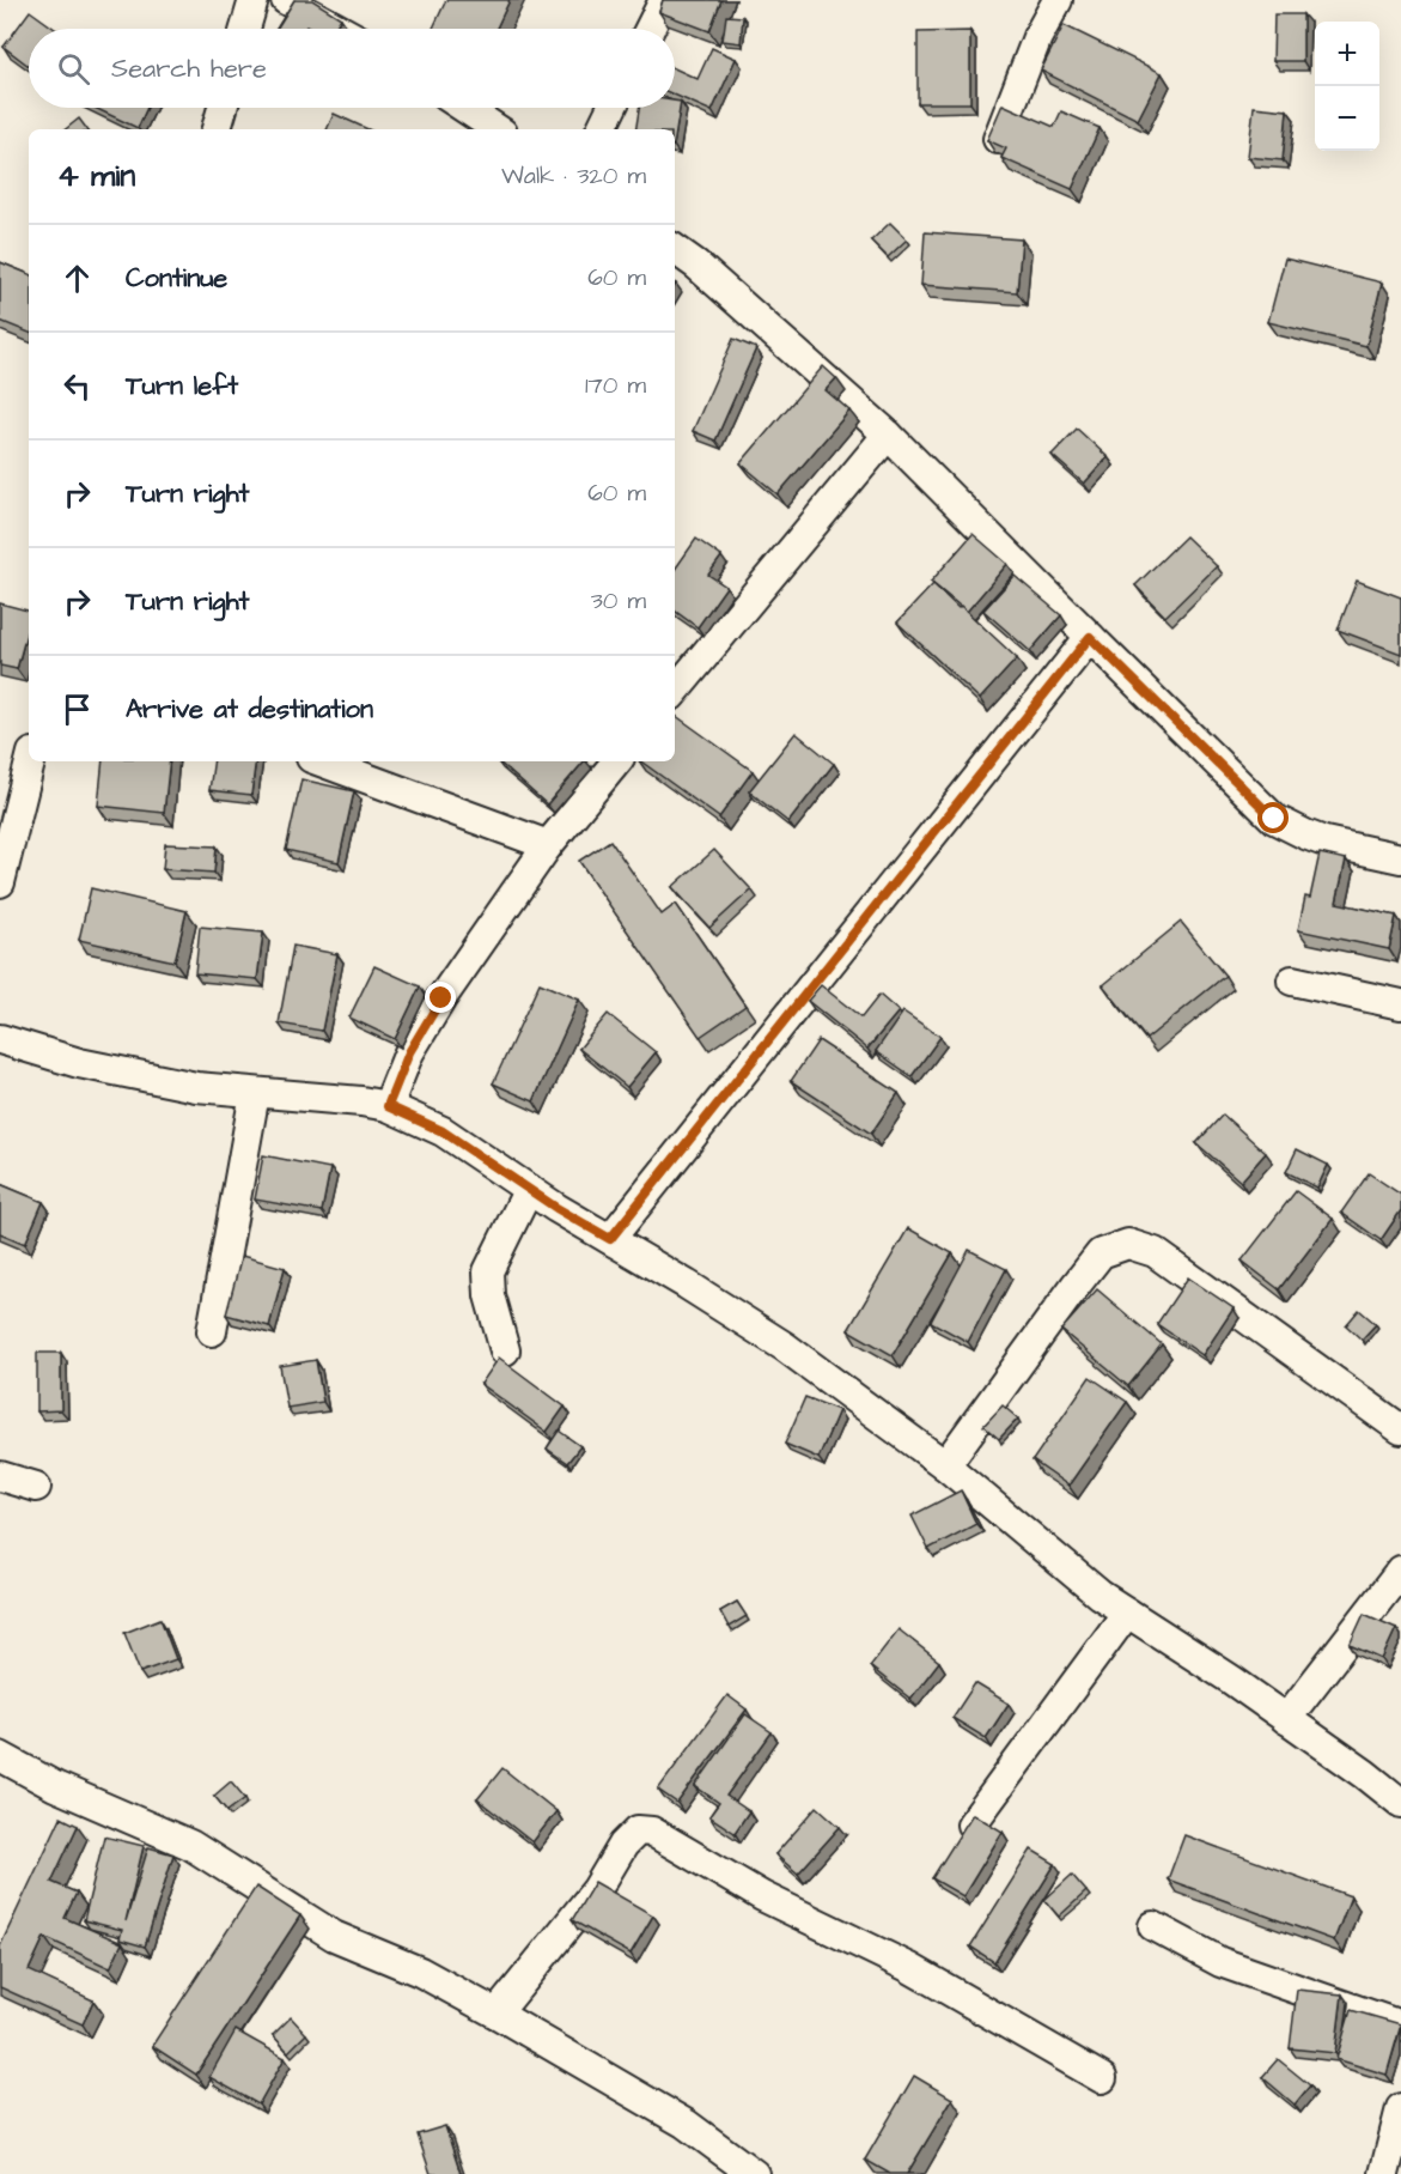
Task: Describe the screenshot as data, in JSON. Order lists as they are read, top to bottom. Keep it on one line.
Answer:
{"page":{"map_buttons":["+","−"],"search":"Search here","heading":["4 min","Walk · 320 m"],"list":[["Continue","60 m"],["Turn left","170 m"],["Turn right","60 m"],["Turn right","30 m"],"Arrive at destination"]}}
